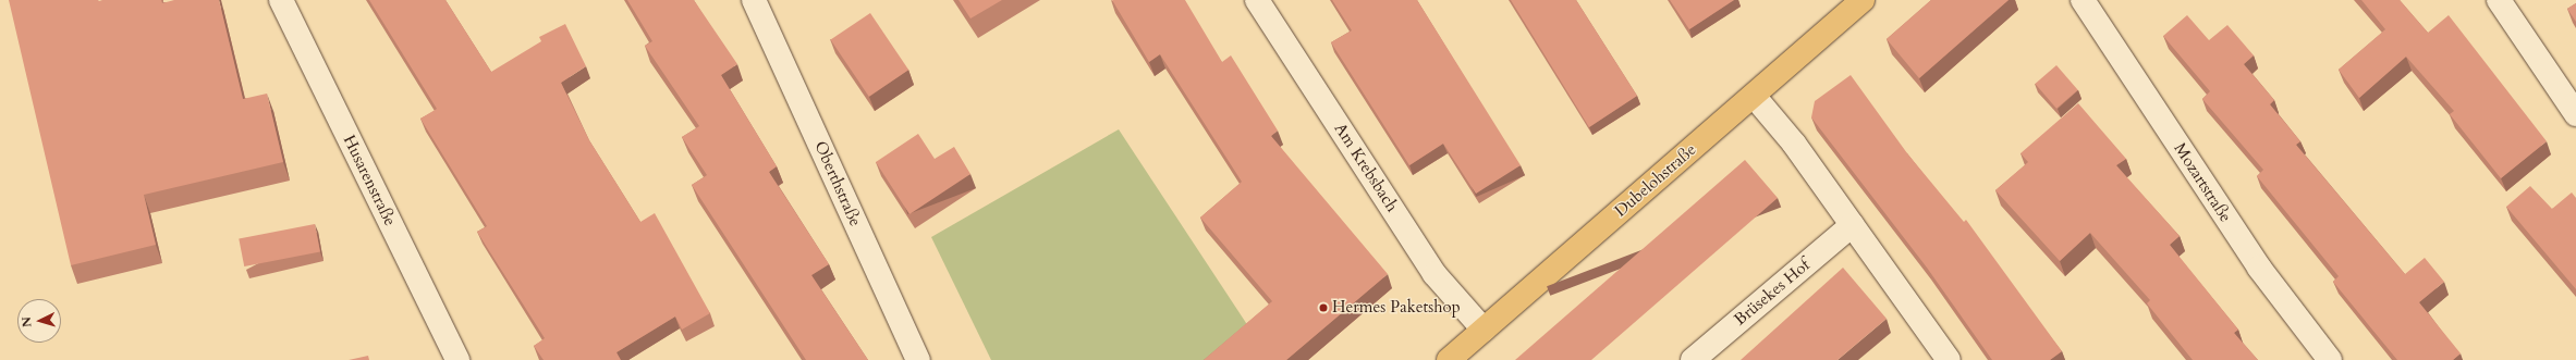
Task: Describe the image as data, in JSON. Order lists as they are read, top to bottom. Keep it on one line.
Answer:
{"streets":{"main road":["Dubelohstraße"],"street":["Am Krebsbach","Husarenstraße","Mozartstraße","Oberthstraße","Brüsekes Hof"]},"crossings":[["Am Krebsbach","Dubelohstraße"]],"places":["Hermes Paketshop"],"north":"left"}
